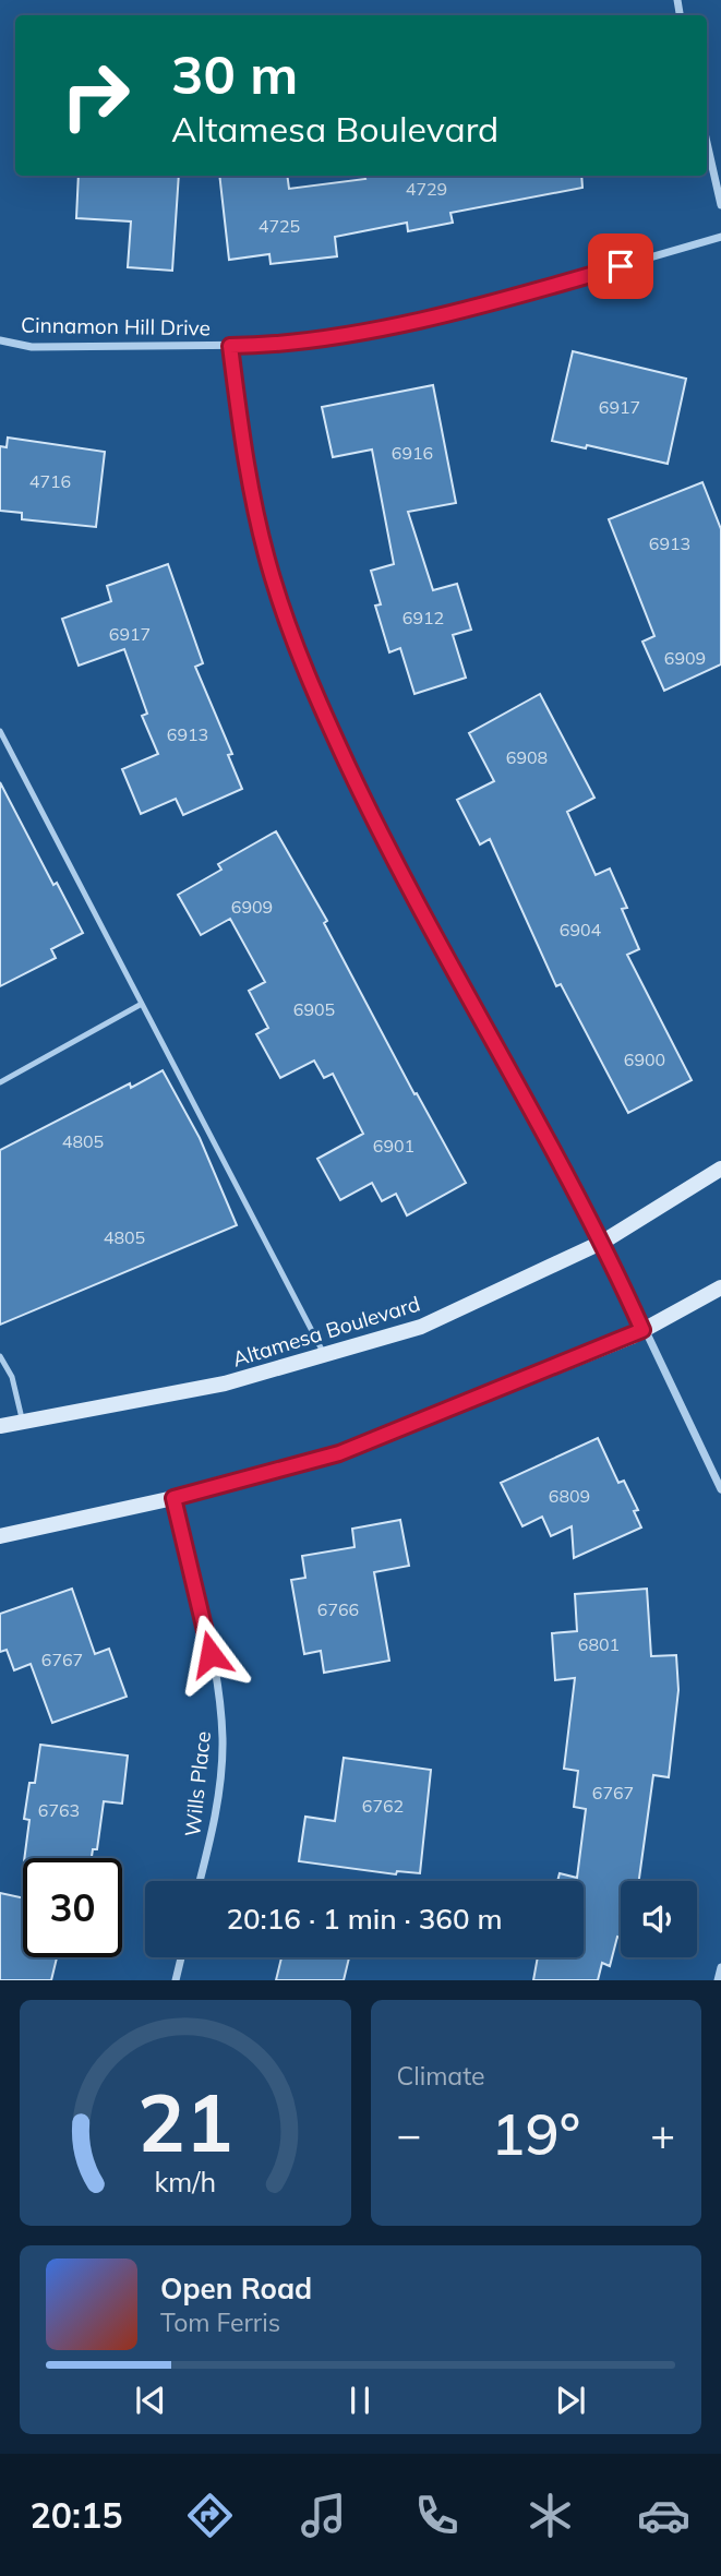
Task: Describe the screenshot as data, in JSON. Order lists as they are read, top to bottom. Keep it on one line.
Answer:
{"streets":{"main road":["Altamesa Boulevard"],"street":["Cinnamon Hill Drive","Wills Place"]},"house_numbers":["4729","4725","6917","6916","4716","6913","6912","6917","6909","6913","6908","6909","6904","6905","6900","4805","6901","4805","6809","6766","6801","6767","6767","6762","6763"],"page":{"turn":["30 m","Altamesa Boulevard"],"limit":"30","trip":"20:16 · 1 min · 360 m","tile":"Climate","heat":["−","19°","+"],"song":["Open Road","Tom Ferris"],"tabs":"20:15","gauge":["21","km/h"]}}
